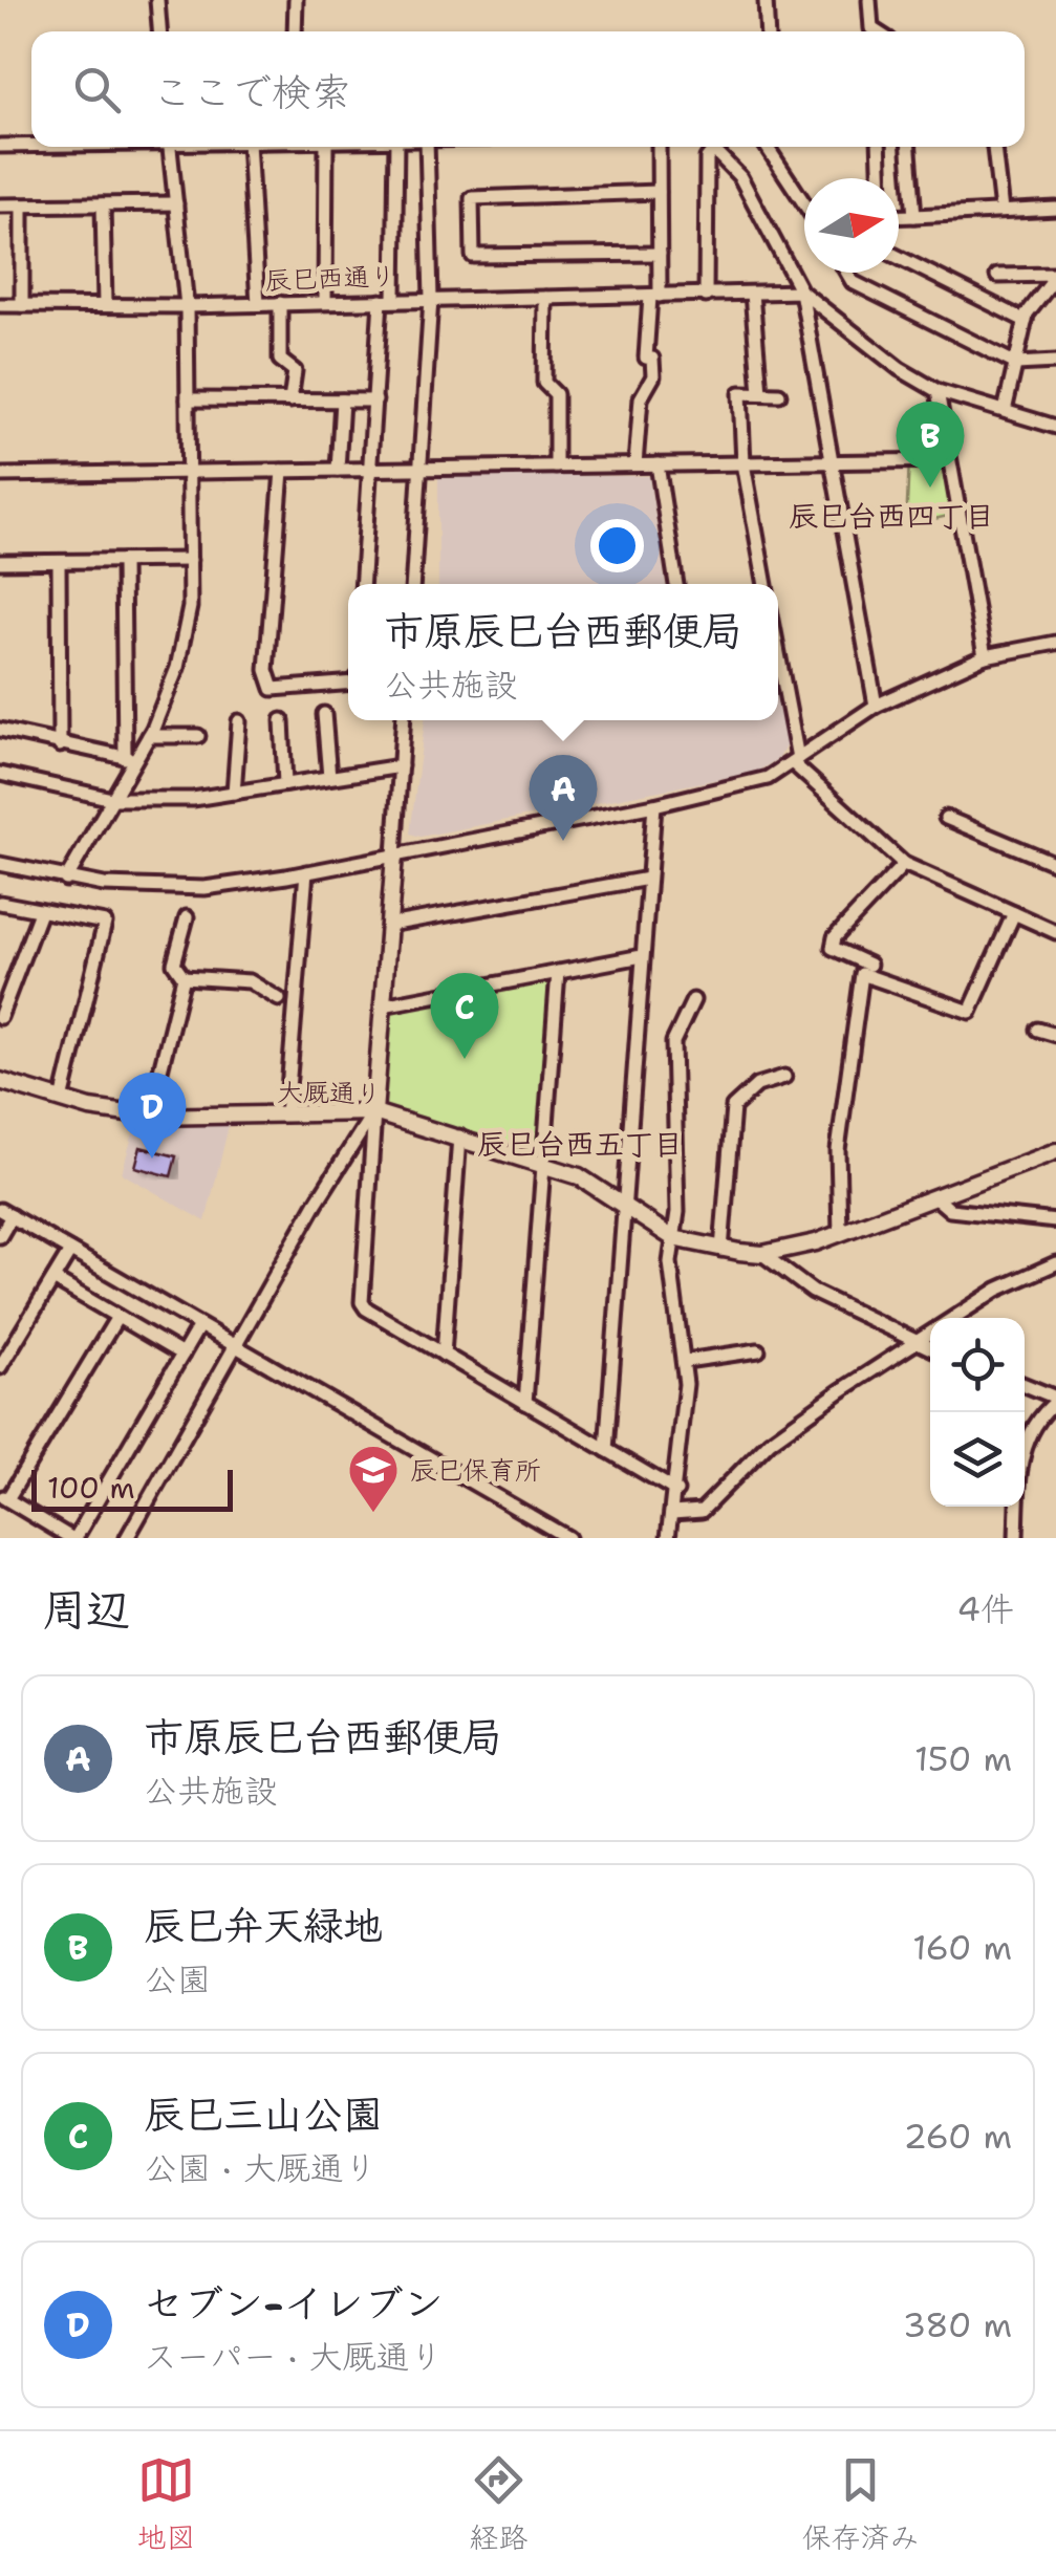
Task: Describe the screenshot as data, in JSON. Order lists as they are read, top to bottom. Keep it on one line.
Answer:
{"streets":{"street":["辰巳西通り","大厩通り"]},"districts":["辰巳台西四丁目","辰巳台西五丁目"],"places":{"school or university":["辰巳保育所"]},"scale_bar":"100 m","north":"right","page":{"search":"ここで検索","pins":["B","A","C","D"],"popup":["市原辰巳台西郵便局","公共施設"],"scale":"100 m","heading":["周辺","4件"],"list":[{"mark":"A","name":"市原辰巳台西郵便局","note":"公共施設","value":"150 m"},{"mark":"B","name":"辰巳弁天緑地","note":"公園","value":"160 m"},{"mark":"C","name":"辰巳三山公園","note":"公園 · 大厩通り","value":"260 m"},{"mark":"D","name":"セブン-イレブン","note":"スーパー · 大厩通り","value":"380 m"}],"nav":["地図","経路","保存済み"]}}
